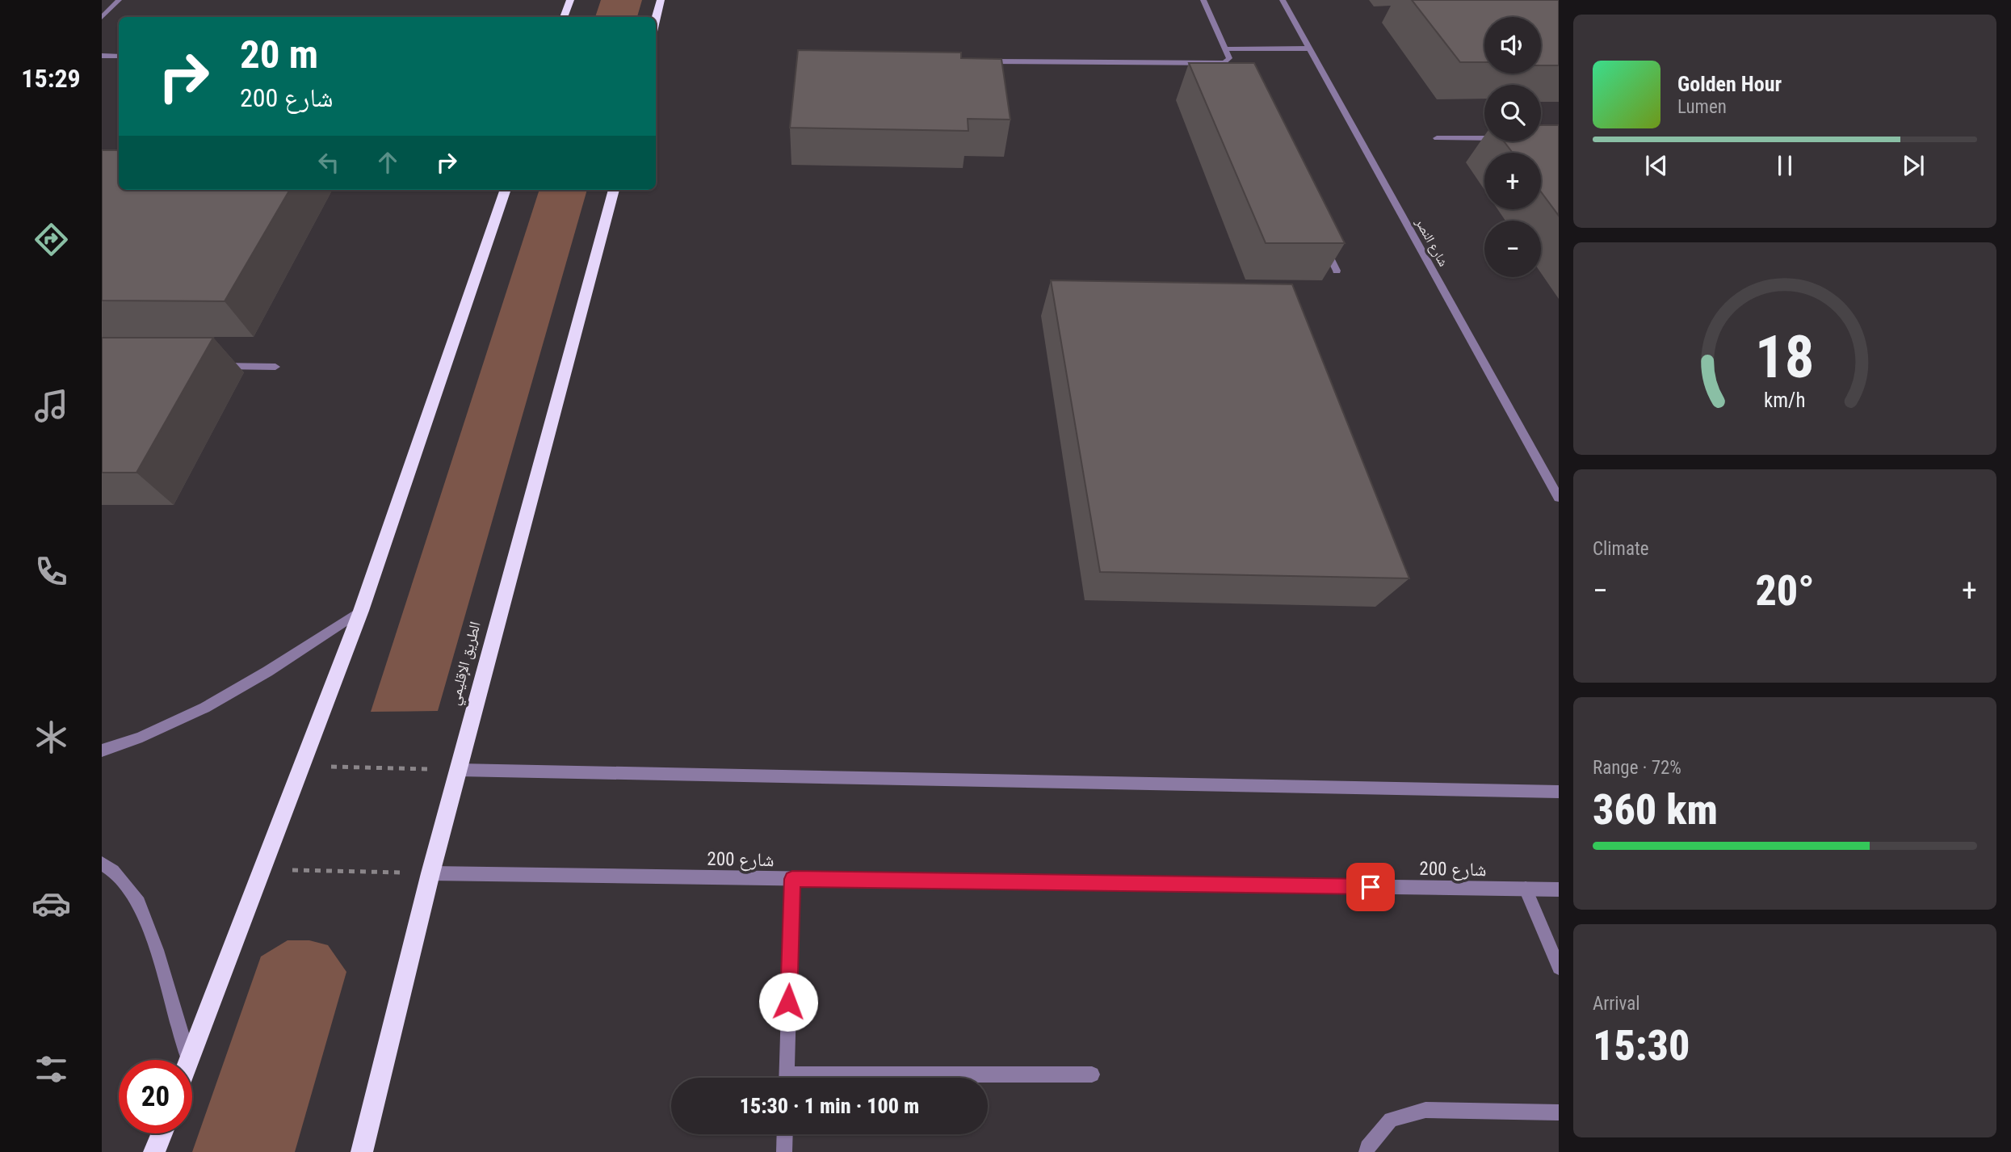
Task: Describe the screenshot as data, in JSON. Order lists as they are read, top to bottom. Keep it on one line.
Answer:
{"streets":{"highway":["الطريق الإقليمي"],"street":["شارع النصر","شارع 200"]},"crossings":[["الطريق الإقليمي","شارع 200"]],"page":{"tabs":"15:29","map_buttons":["+","−"],"turn":["20 m","شارع 200"],"song":["Golden Hour","Lumen"],"tile":["Climate",["Range · 72%","360 km"],["Arrival","15:30"]],"heat":["−","20°","+"],"limit":"20","trip":"15:30 · 1 min · 100 m","gauge":["18","km/h"]}}
